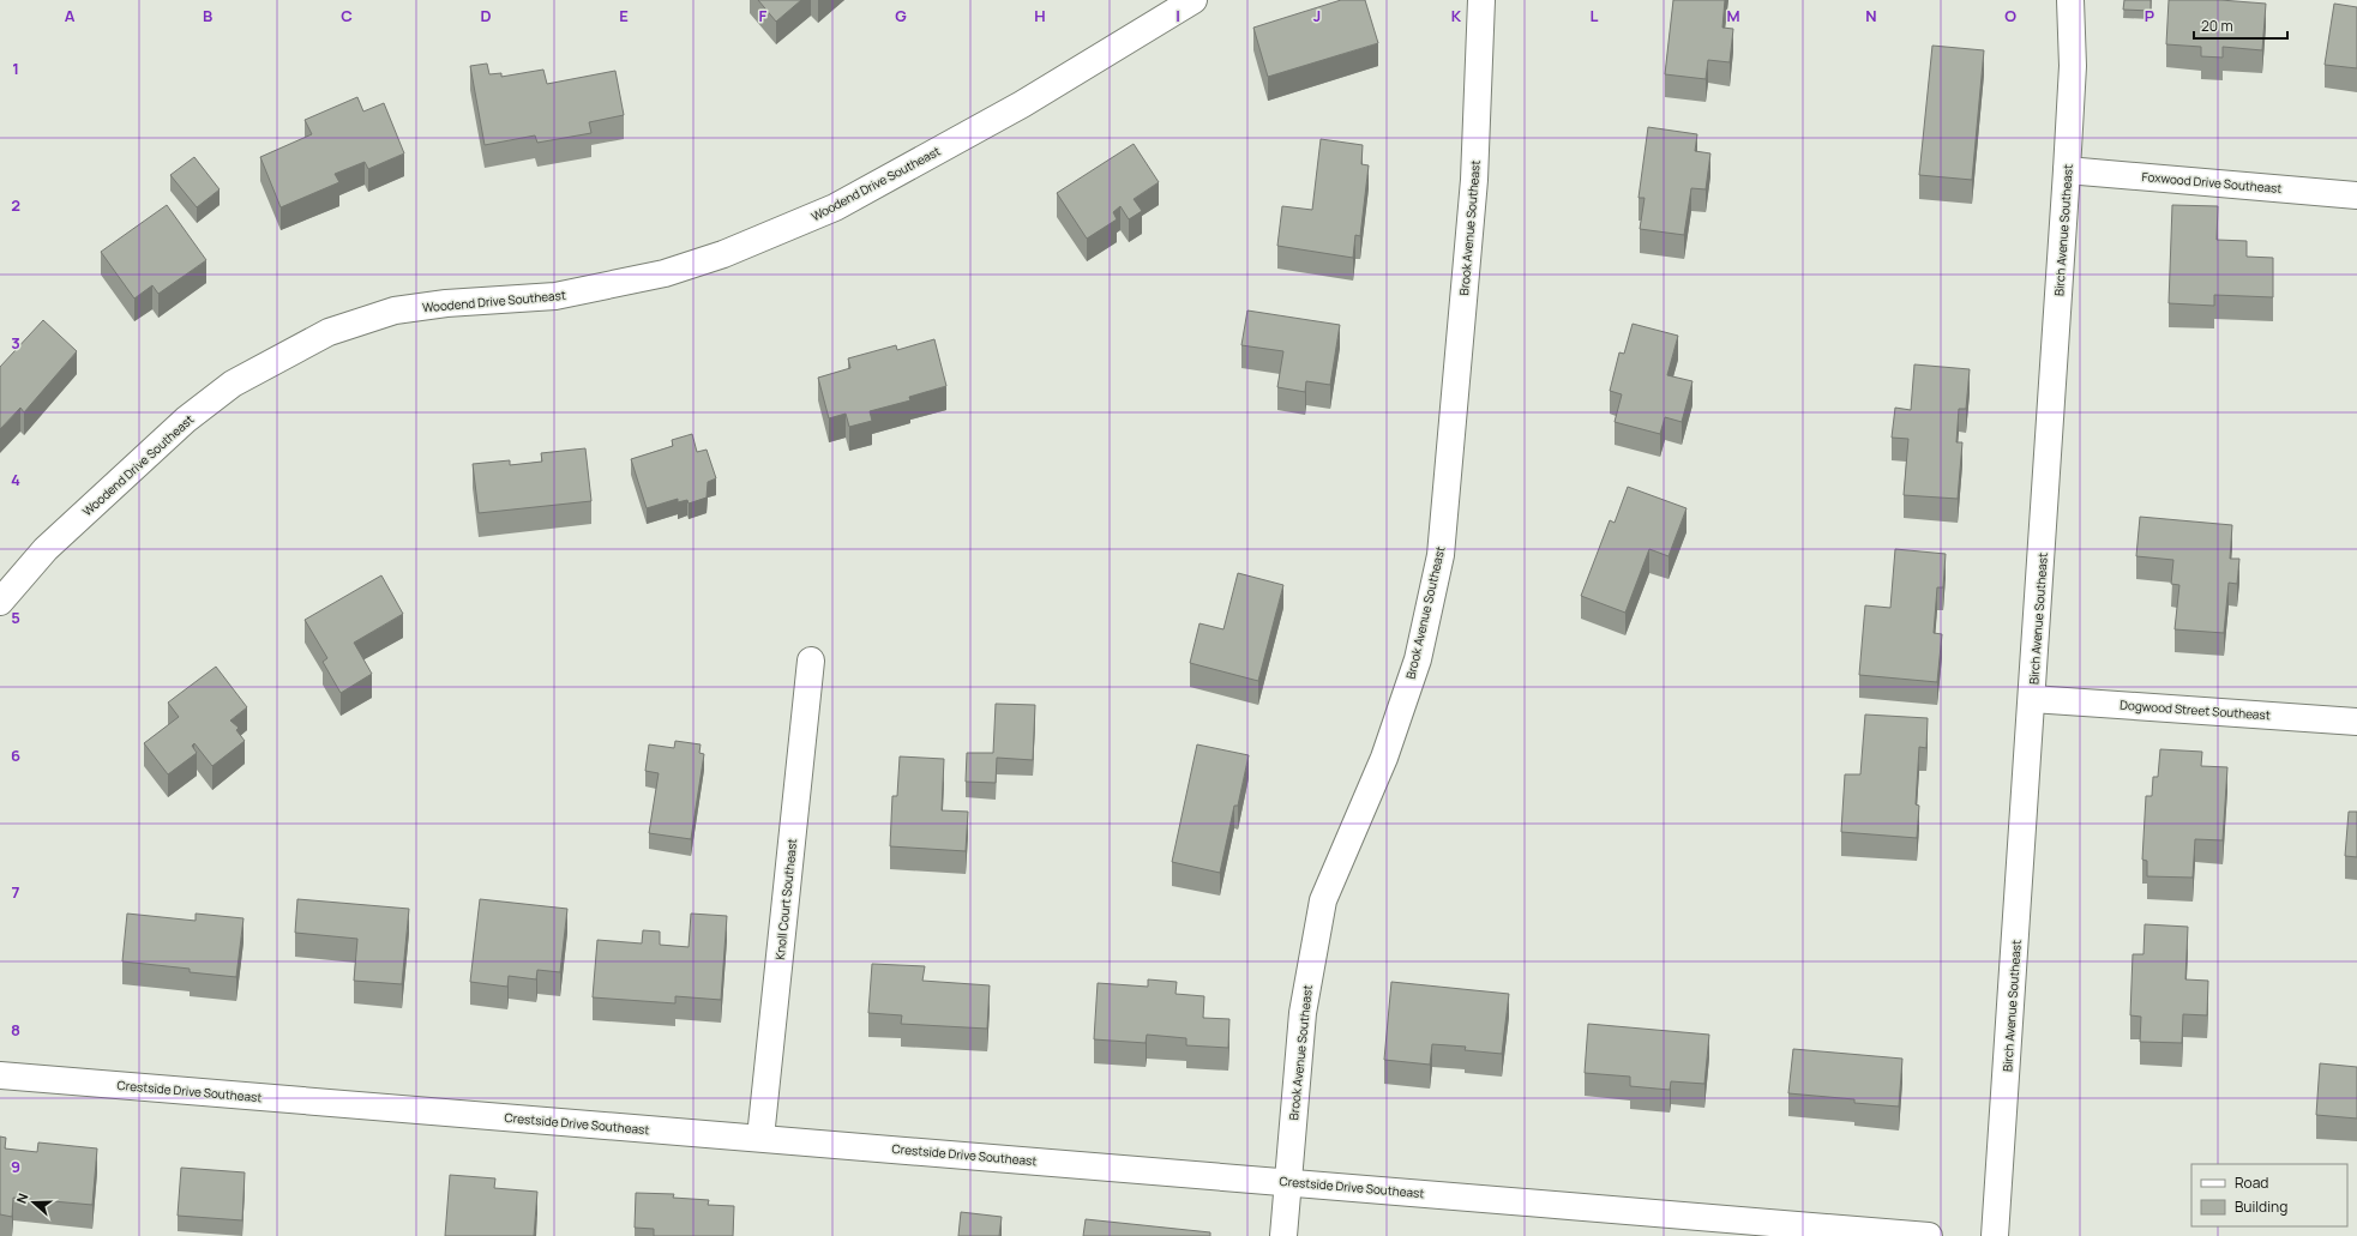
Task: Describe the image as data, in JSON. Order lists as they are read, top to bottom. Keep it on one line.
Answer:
{"streets":{"street":["Foxwood Drive Southeast","Woodend Drive Southeast","Brook Avenue Southeast","Birch Avenue Southeast","Dogwood Street Southeast","Knoll Court Southeast","Crestside Drive Southeast"]},"crossings":[["Foxwood Drive Southeast","Birch Avenue Southeast"],["Brook Avenue Southeast","Crestside Drive Southeast"],["Birch Avenue Southeast","Dogwood Street Southeast"],["Knoll Court Southeast","Crestside Drive Southeast"]],"legend":["Road","Building"],"scale_bar":"20 m","north":"left","grid":{"columns":["A","B","C","D","E","F","G","H","I","J","K","L","M","N","O","P"],"rows":["1","2","3","4","5","6","7","8","9"]}}
